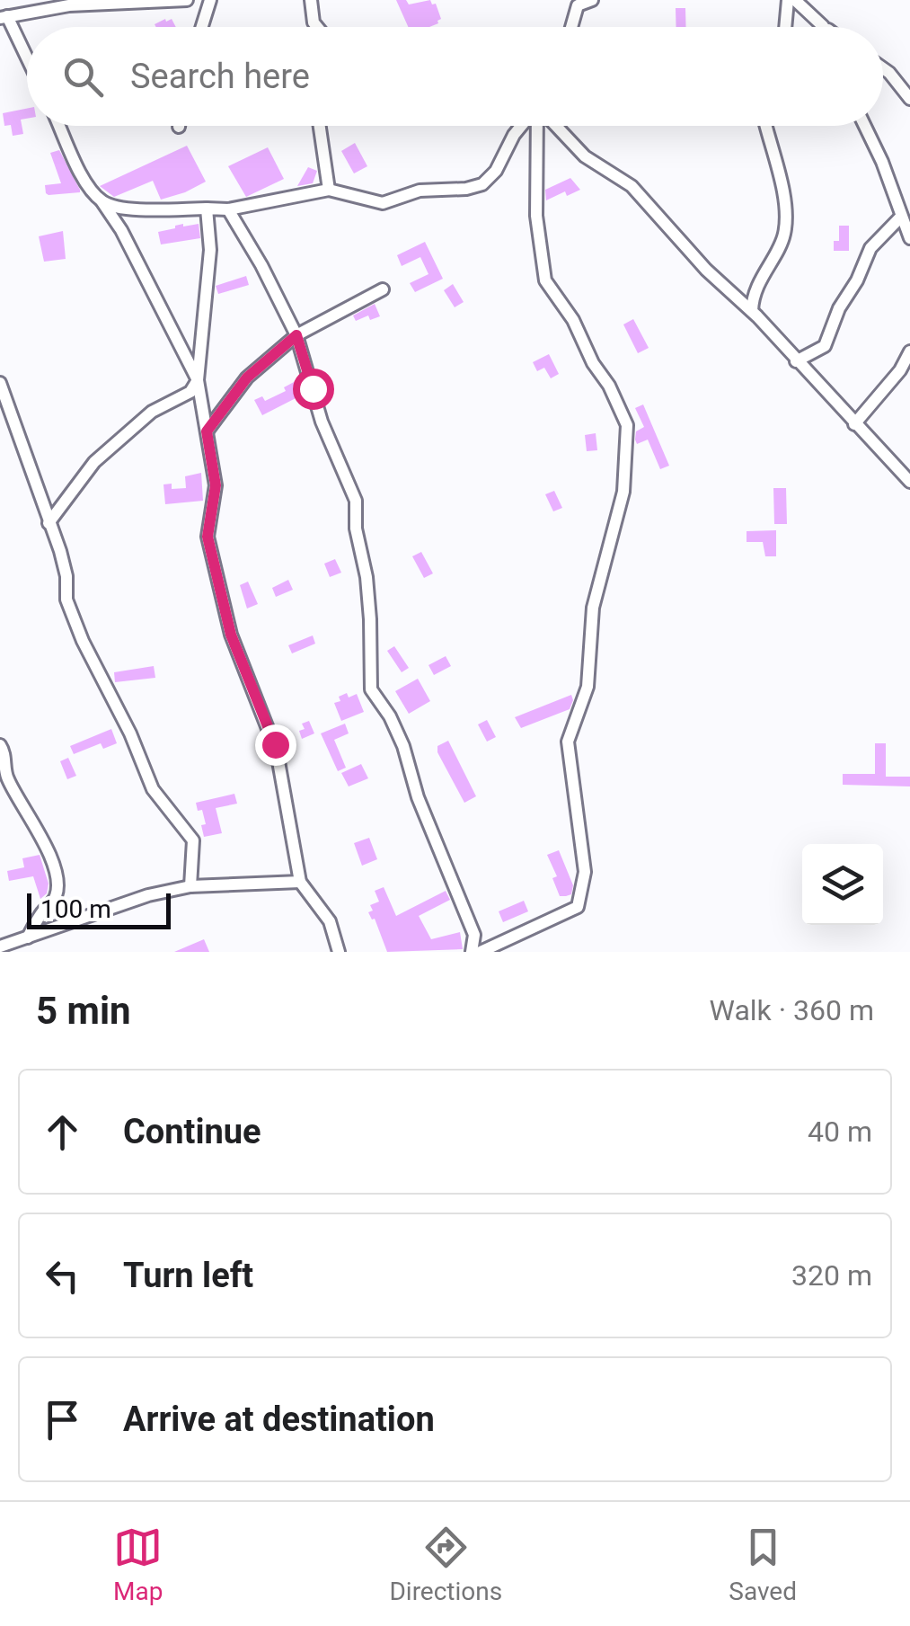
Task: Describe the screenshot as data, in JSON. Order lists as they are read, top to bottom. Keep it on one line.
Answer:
{"scale_bar":"100 m","page":{"search":"Search here","scale":"100 m","heading":["5 min","Walk · 360 m"],"list":[["Continue","40 m"],["Turn left","320 m"],"Arrive at destination"],"nav":["Map","Directions","Saved"]}}
